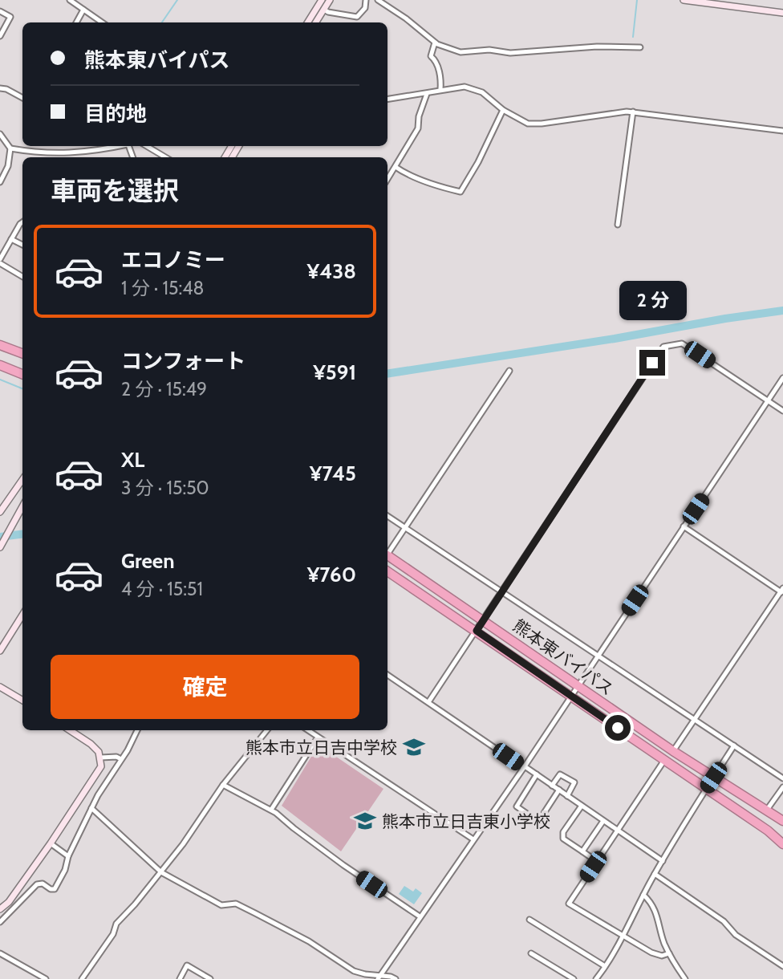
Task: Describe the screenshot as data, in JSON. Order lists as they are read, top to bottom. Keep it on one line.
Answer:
{"streets":{"highway":["熊本東バイパス"]},"places":{"school or university":["熊本市立日吉中学校","熊本市立日吉東小学校"]},"page":{"banner":["熊本東バイパス","目的地"],"heading":"車両を選択","list":[{"name":"エコノミー","note":"1 分 · 15:48","value":"¥438"},{"name":"コンフォート","note":"2 分 · 15:49","value":"¥591"},{"name":"XL","note":"3 分 · 15:50","value":"¥745"},{"name":"Green","note":"4 分 · 15:51","value":"¥760"}],"bubble":"2 分","buttons":"確定"}}
